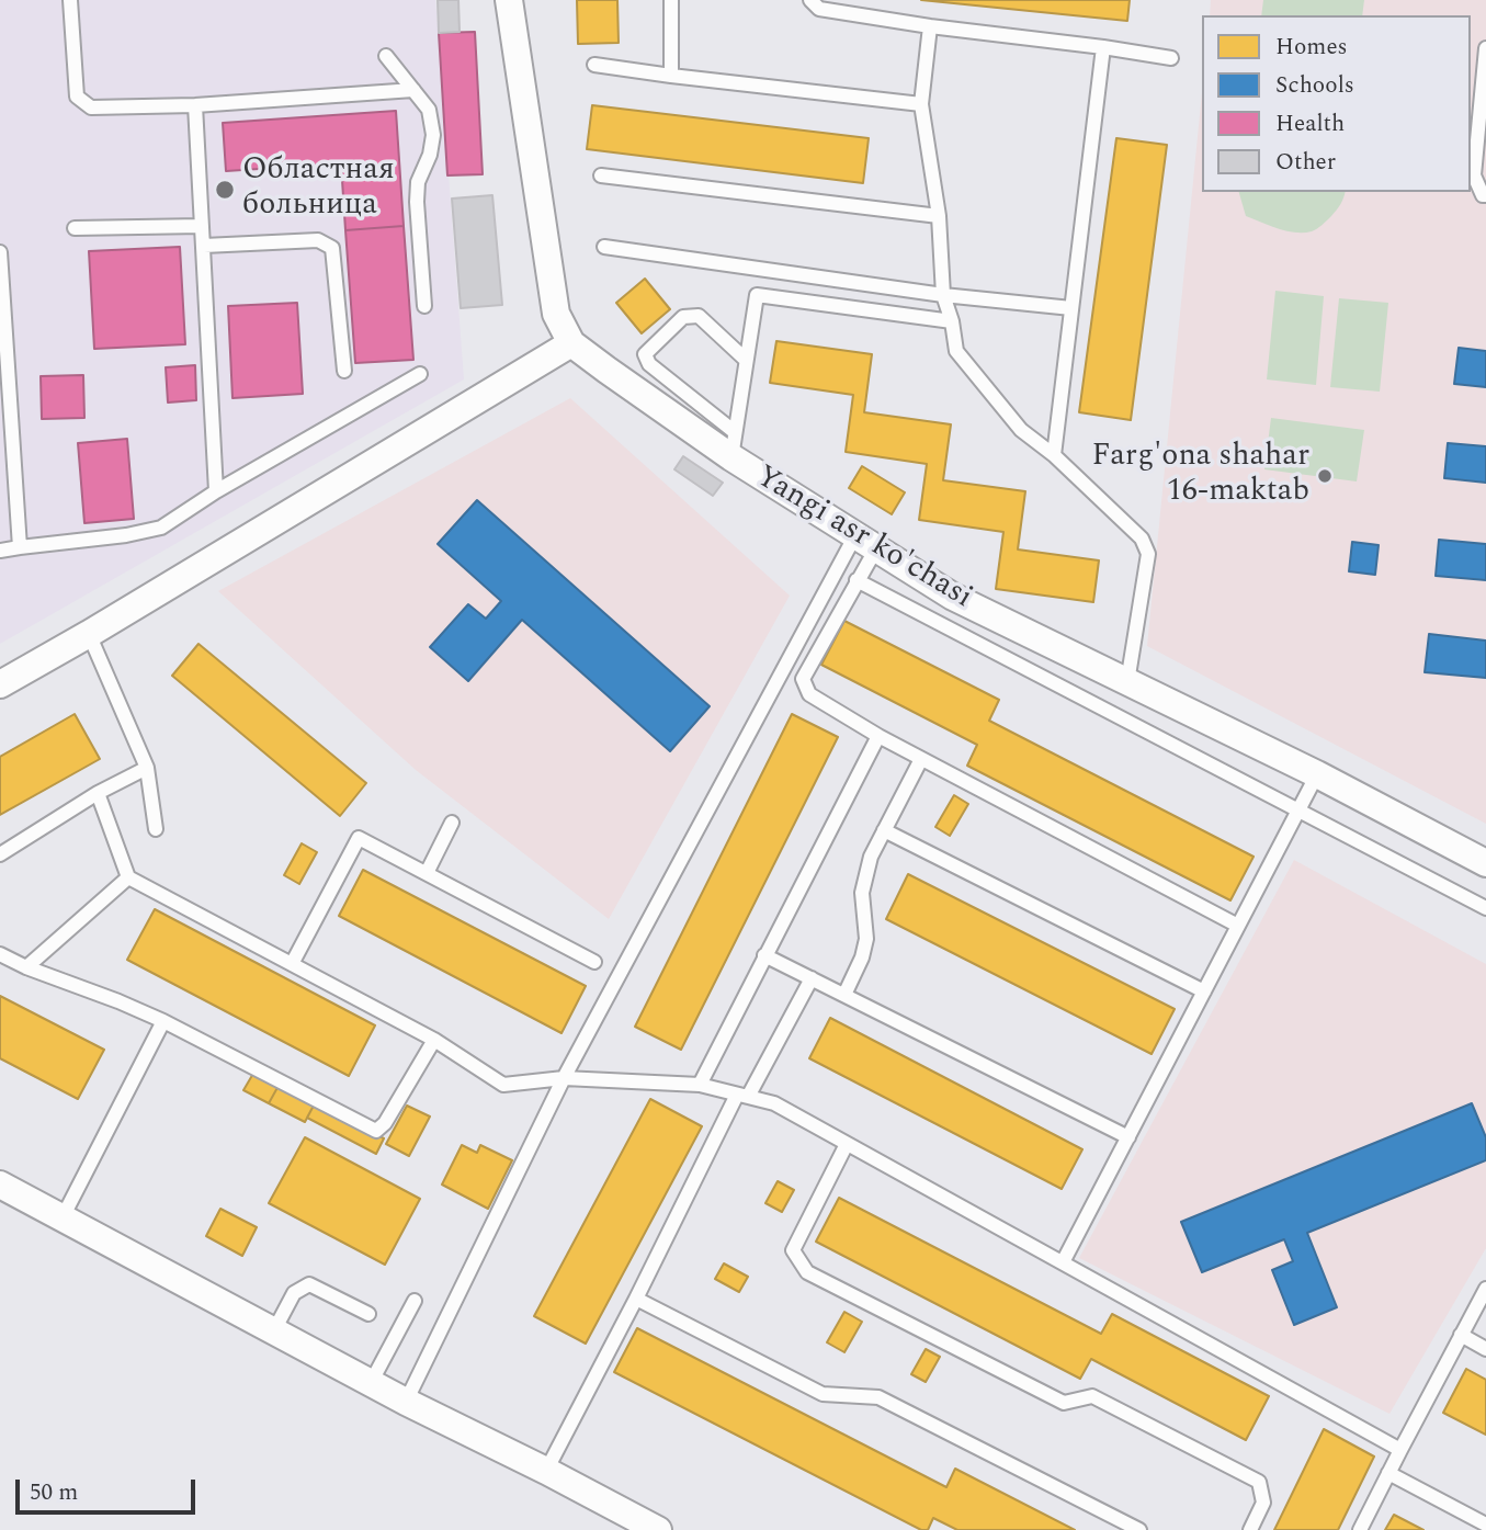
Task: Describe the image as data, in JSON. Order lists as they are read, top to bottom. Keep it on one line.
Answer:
{"streets":{"street":["Yangi asr ko'chasi"]},"places":["Областная больница","Farg'ona shahar 16-maktab"],"legend":["Homes","Schools","Health","Other"],"scale_bar":"50 m"}
